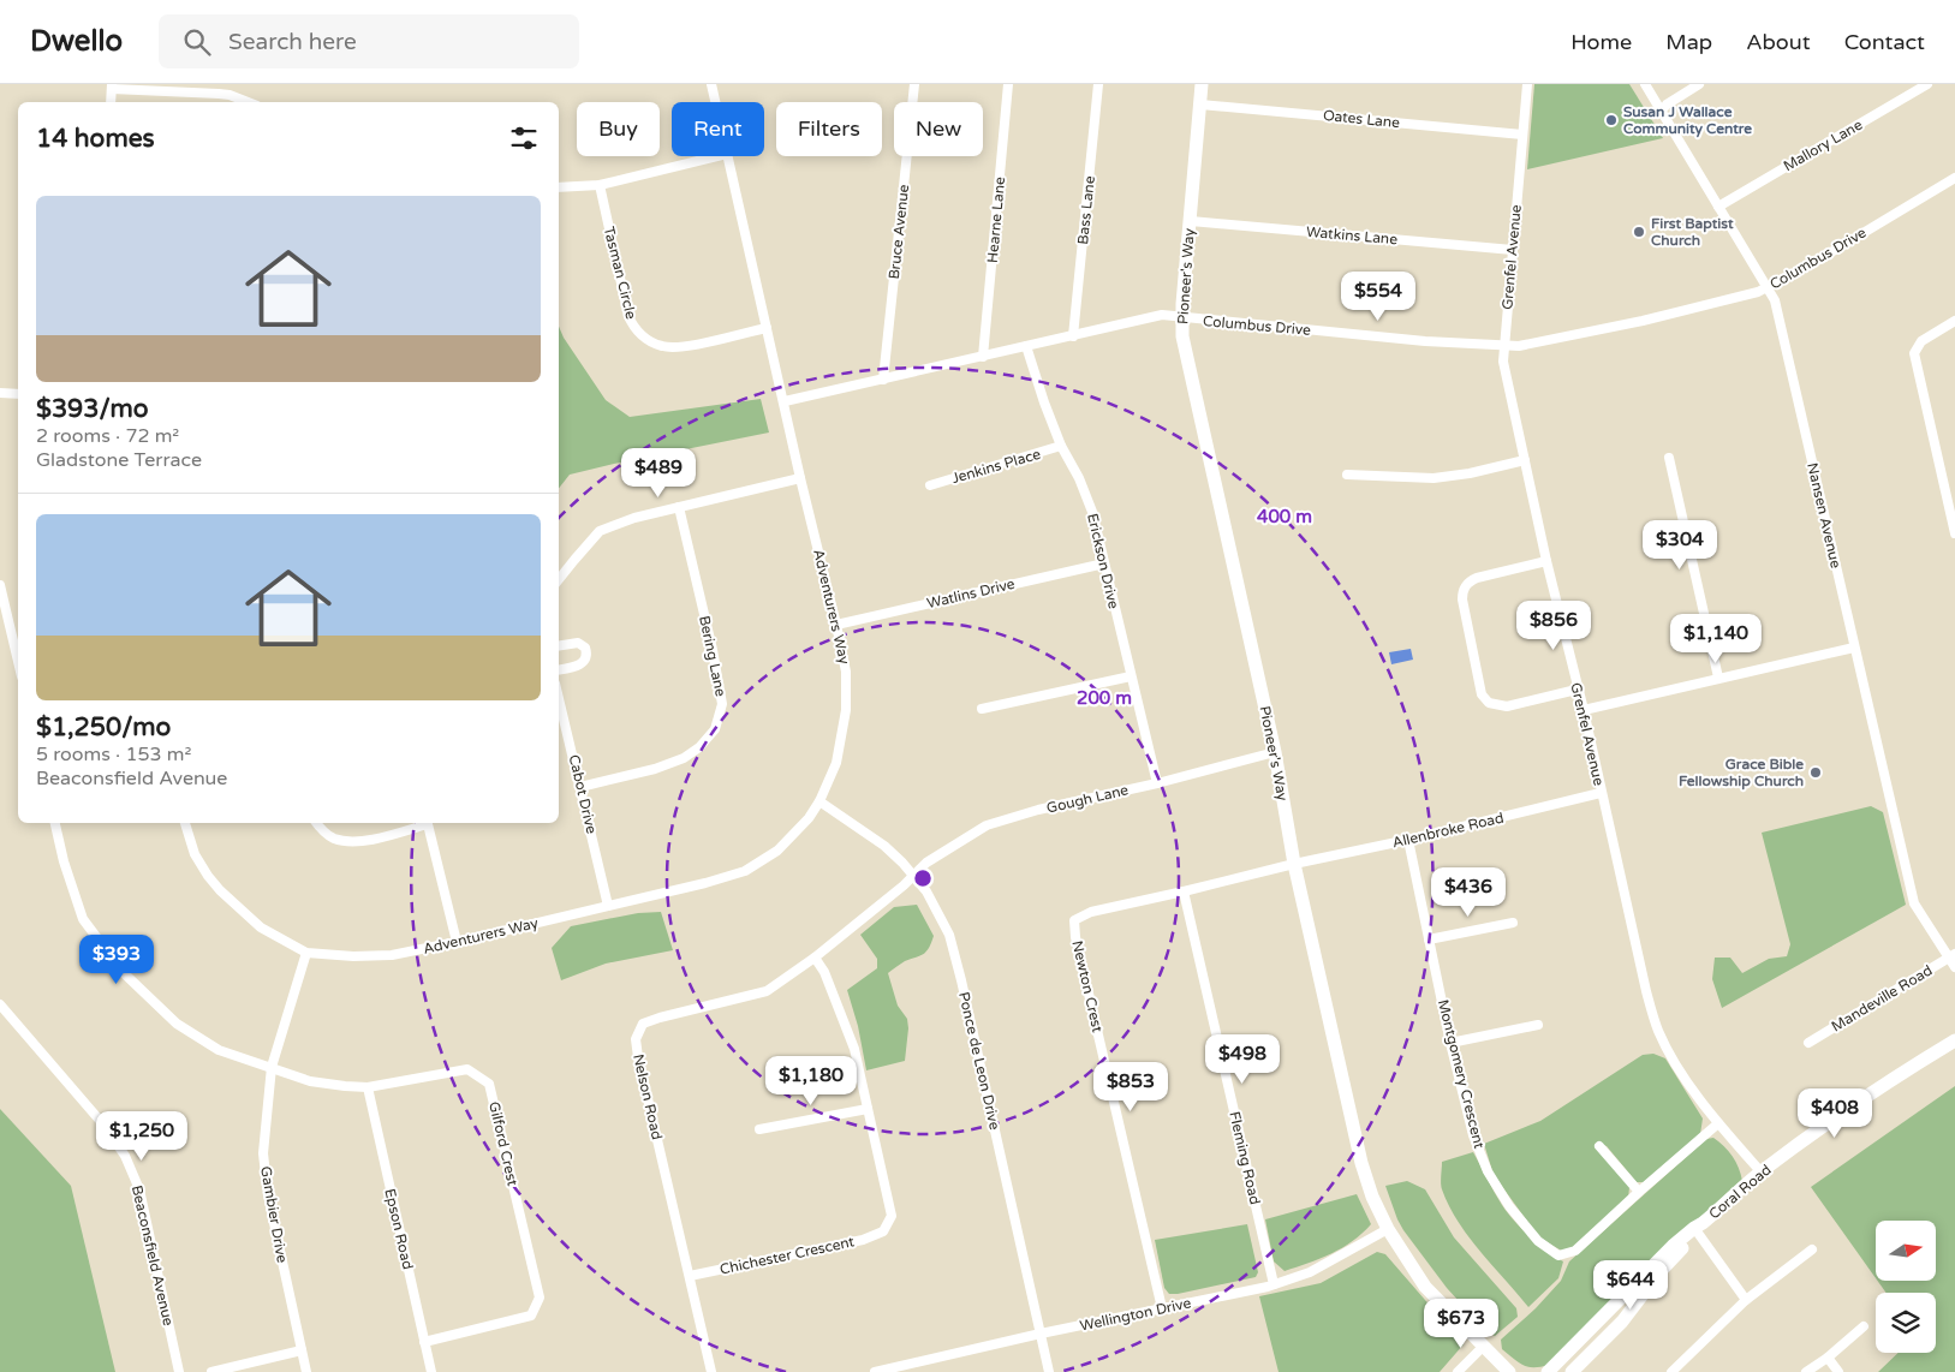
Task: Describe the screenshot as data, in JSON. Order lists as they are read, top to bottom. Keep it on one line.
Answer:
{"streets":{"main road":["Pioneer's Way","Coral Road"],"street":["Oates Lane","Mallory Lane","Bass Lane","Hearne Lane","Bruce Avenue","Watkins Lane","Grenfel Avenue","Columbus Drive","Tasman Circle","Jenkins Place","Nansen Avenue","Erickson Drive","Watlins Drive","Adventurers Way","Bering Lane","Cabot Drive","Gough Lane","Allenbroke Road","Newton Crest","Mandeville Road","Ponce de Leon Drive","Montgomery Crescent","Nelson Road","Gilford Crest","Fleming Road","Gambier Drive","Epson Road","Beaconsfield Avenue","Chichester Crescent","Wellington Drive"]},"crossings":[["Oates Lane","Grenfel Avenue"],["Oates Lane","Pioneer's Way"],["Mallory Lane","Nansen Avenue"],["Bass Lane","Columbus Drive"],["Hearne Lane","Columbus Drive"],["Bruce Avenue","Columbus Drive"],["Watkins Lane","Grenfel Avenue"],["Watkins Lane","Pioneer's Way"],["Grenfel Avenue","Columbus Drive"],["Grenfel Avenue","Allenbroke Road"],["Grenfel Avenue","Montgomery Crescent"],["Grenfel Avenue","Coral Road"],["Columbus Drive","Pioneer's Way"],["Columbus Drive","Nansen Avenue"],["Columbus Drive","Erickson Drive"],["Columbus Drive","Adventurers Way"],["Tasman Circle","Adventurers Way"],["Pioneer's Way","Gough Lane"],["Pioneer's Way","Allenbroke Road"],["Pioneer's Way","Newton Crest"],["Pioneer's Way","Wellington Drive"],["Jenkins Place","Erickson Drive"],["Nansen Avenue","Mandeville Road"],["Erickson Drive","Watlins Drive"],["Erickson Drive","Gough Lane"],["Watlins Drive","Adventurers Way"],["Adventurers Way","Cabot Drive"],["Adventurers Way","Ponce de Leon Drive"],["Adventurers Way","Gambier Drive"],["Bering Lane","Cabot Drive"],["Gough Lane","Ponce de Leon Drive"],["Gough Lane","Nelson Road"],["Allenbroke Road","Newton Crest"],["Allenbroke Road","Montgomery Crescent"],["Newton Crest","Fleming Road"],["Newton Crest","Wellington Drive"],["Ponce de Leon Drive","Nelson Road"],["Ponce de Leon Drive","Wellington Drive"],["Nelson Road","Chichester Crescent"],["Gilford Crest","Gambier Drive"],["Gilford Crest","Epson Road"],["Fleming Road","Wellington Drive"]],"places":["Susan J Wallace Community Centre","First Baptist Church","Grace Bible Fellowship Church"],"north":"right","page":{"header":"Dwello","search":"Search here","nav":["Home","Map","About","Contact"],"chip":["Buy","Rent","Filters","New"],"heading":"14 homes","list":[{"name":"$393/mo","note":"2 rooms · 72 m² · Gladstone Terrace"},{"name":"$1,250/mo","note":"5 rooms · 153 m² · Beaconsfield Avenue"}],"price":["$554","$489","$304","$856","$1,140","$436","$393","$498","$1,180","$853","$408","$1,250","$644","$673"]},"rings":["400 m","200 m"]}
